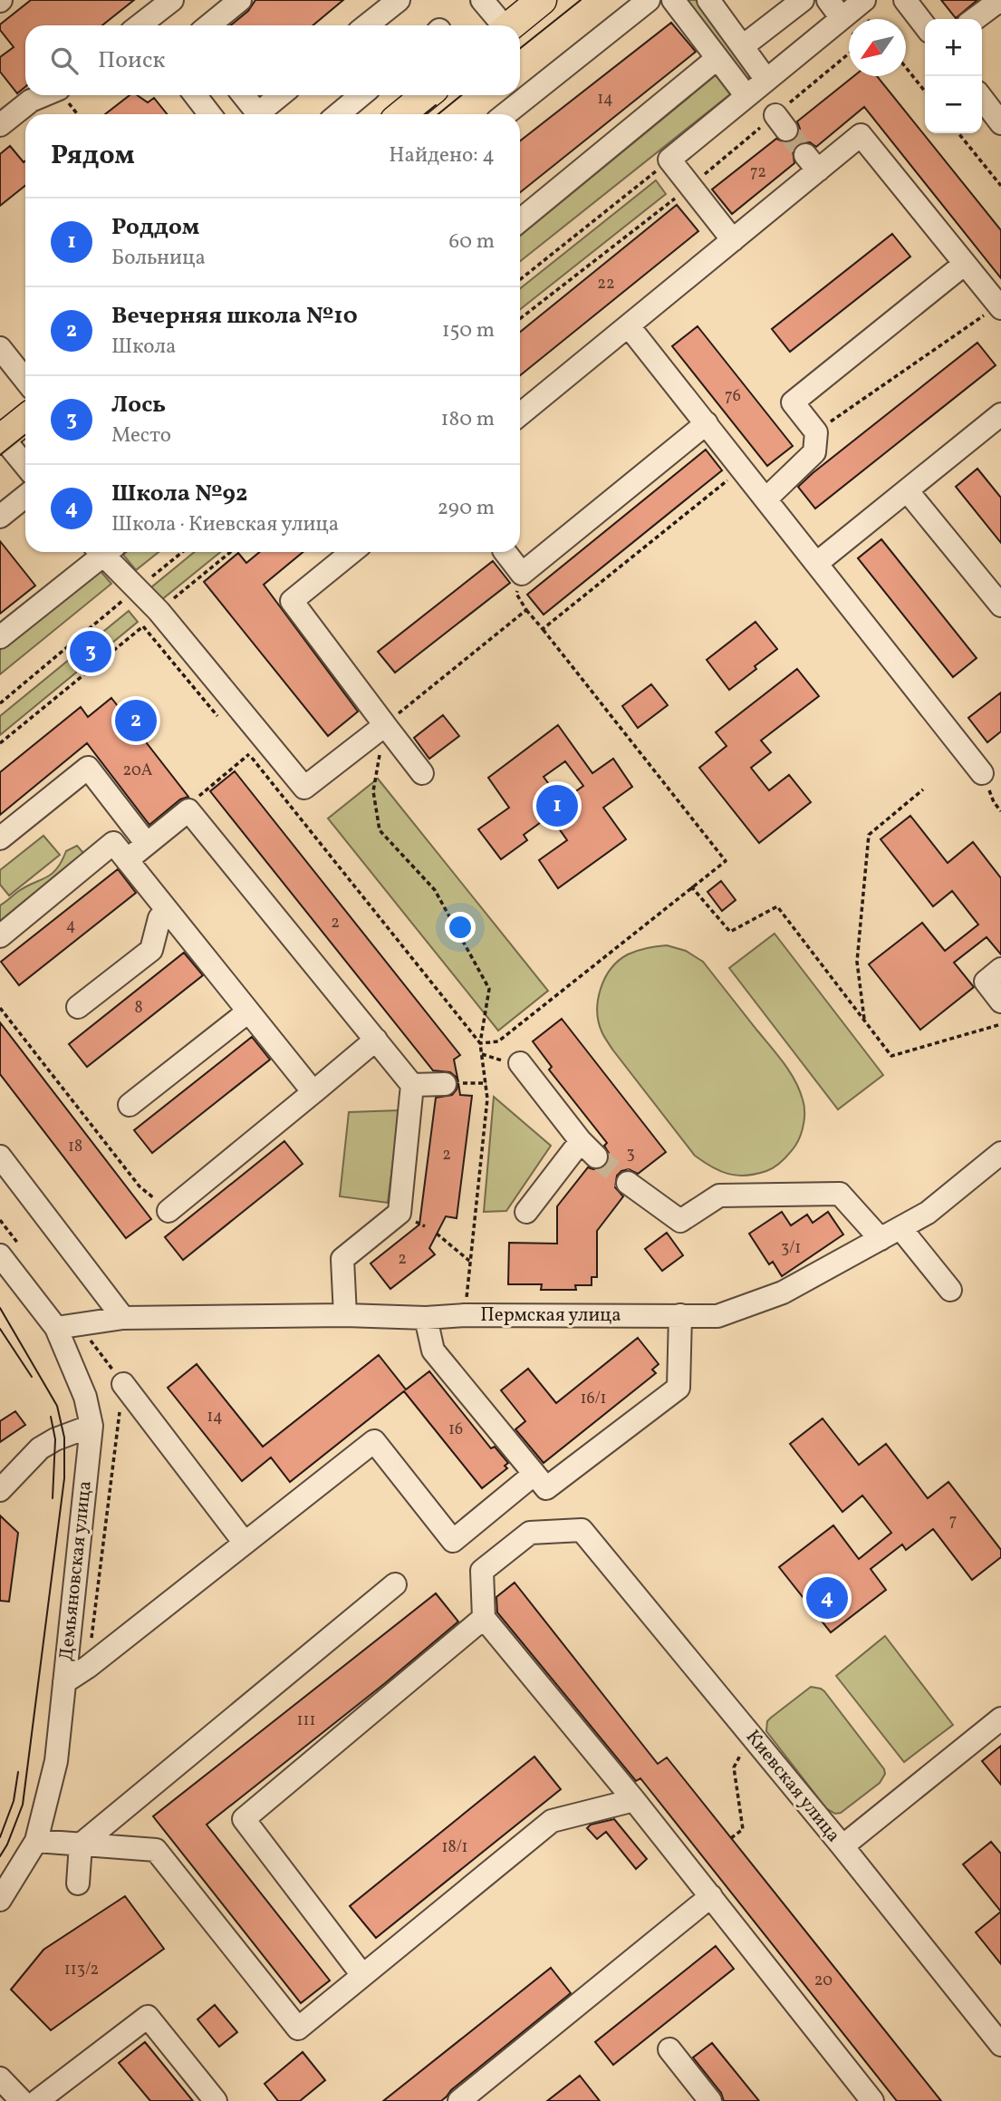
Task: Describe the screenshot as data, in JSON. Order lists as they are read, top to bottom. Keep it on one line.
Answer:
{"streets":{"street":["Пермская улица","Демьяновская улица","Киевская улица"]},"crossings":[["Пермская улица","Демьяновская улица"]],"house_numbers":["14","72","22","76","20А","2","4","8","18","3","2","3/1","2","16/1","14","16","7","111","18/1","113/2","20"],"north":"bottom left","page":{"map_buttons":["+","−"],"search":"Поиск","heading":["Рядом","Найдено: 4"],"list":[{"mark":"1","name":"Роддом","note":"Больница","value":"60 m"},{"mark":"2","name":"Вечерняя школа №10","note":"Школа","value":"150 m"},{"mark":"3","name":"Лось","note":"Место","value":"180 m"},{"mark":"4","name":"Школа №92","note":"Школа · Киевская улица","value":"290 m"}],"pins":["3","2","1","4"]}}
